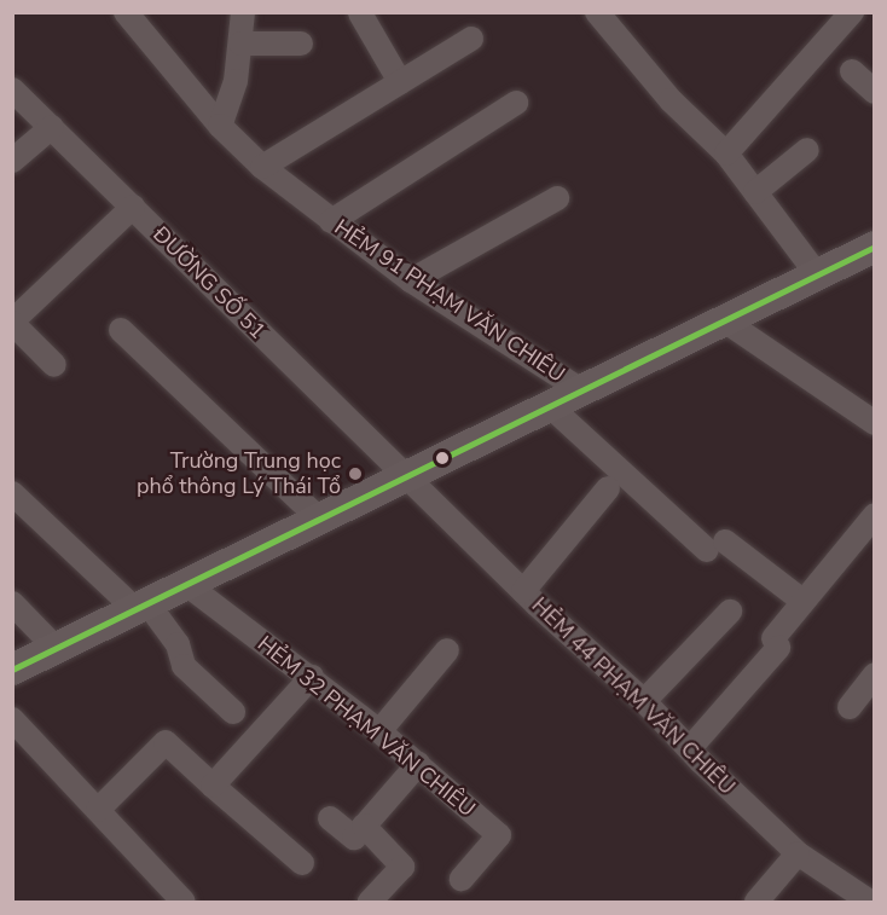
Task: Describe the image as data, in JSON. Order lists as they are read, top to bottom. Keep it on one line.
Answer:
{"streets":{"street":["ĐƯỜNG SỐ 51","HẺM 91 PHẠM VĂN CHIÊU","HẺM 44 PHẠM VĂN CHIÊU","HẺM 32 PHẠM VĂN CHIÊU"]},"crossings":[["ĐƯỜNG SỐ 51","HẺM 44 PHẠM VĂN CHIÊU"]],"places":["Trường Trung học phổ thông Lý Thái Tổ"],"lines":["transit line 32"]}
